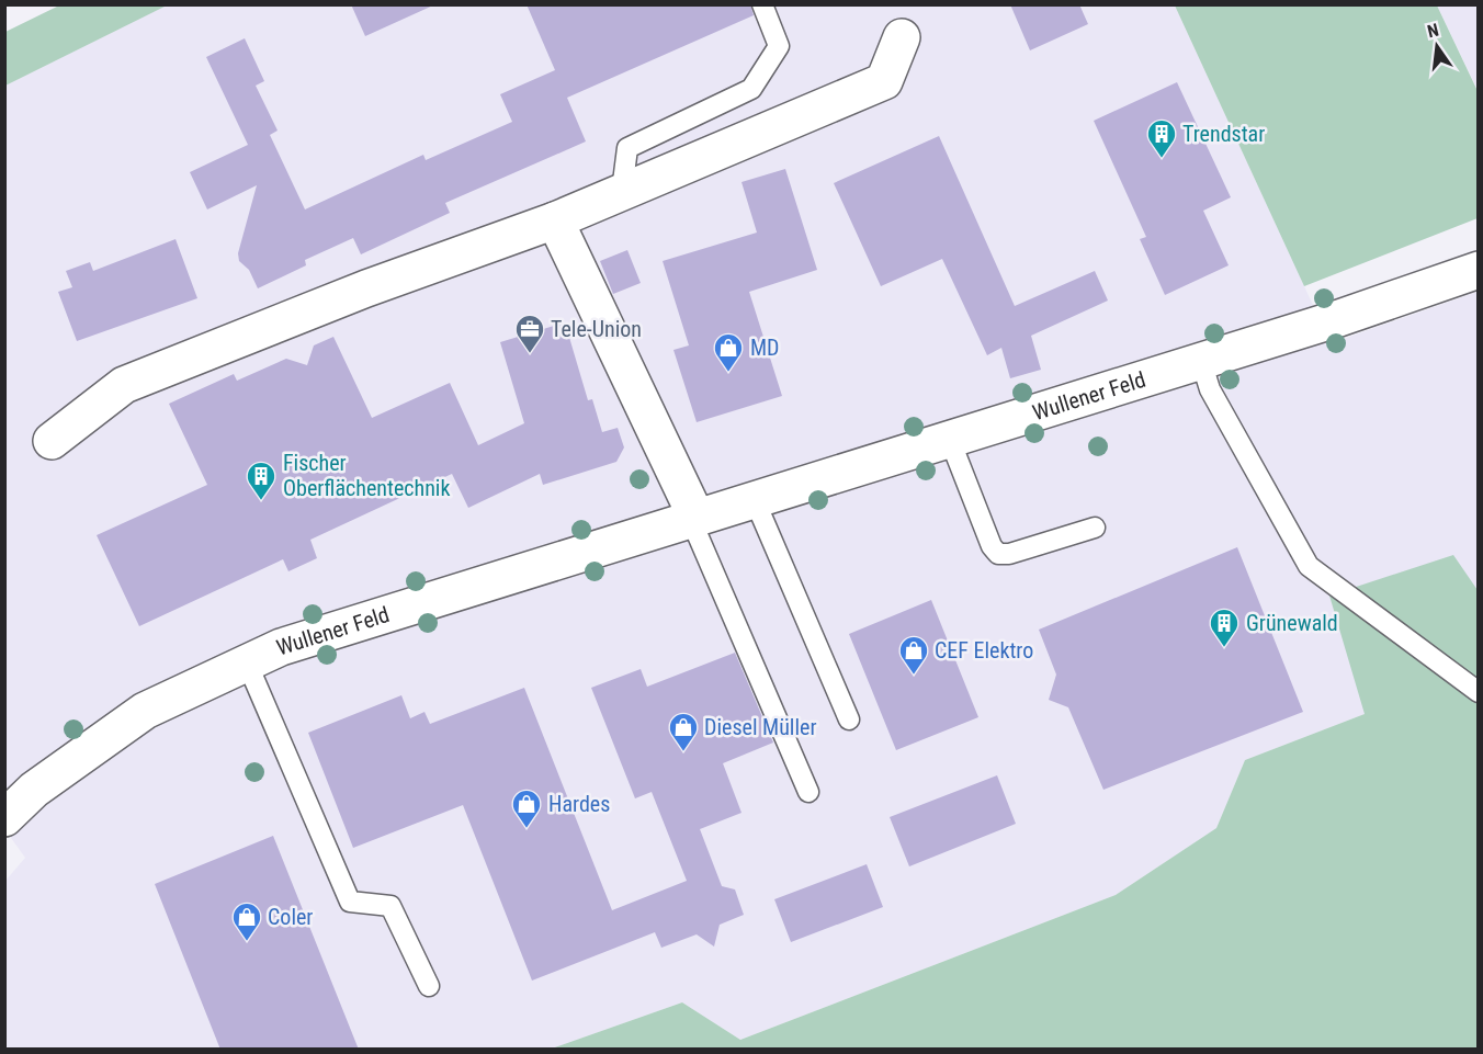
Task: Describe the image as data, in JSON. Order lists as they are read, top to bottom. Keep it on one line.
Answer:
{"streets":{"street":["Wullener Feld"]},"places":{"building":["Trendstar","Fischer Oberflächentechnik","Grünewald"],"office":["Tele-Union"],"shop":["MD","CEF Elektro","Diesel Müller","Hardes","Coler"]},"north":"top"}
